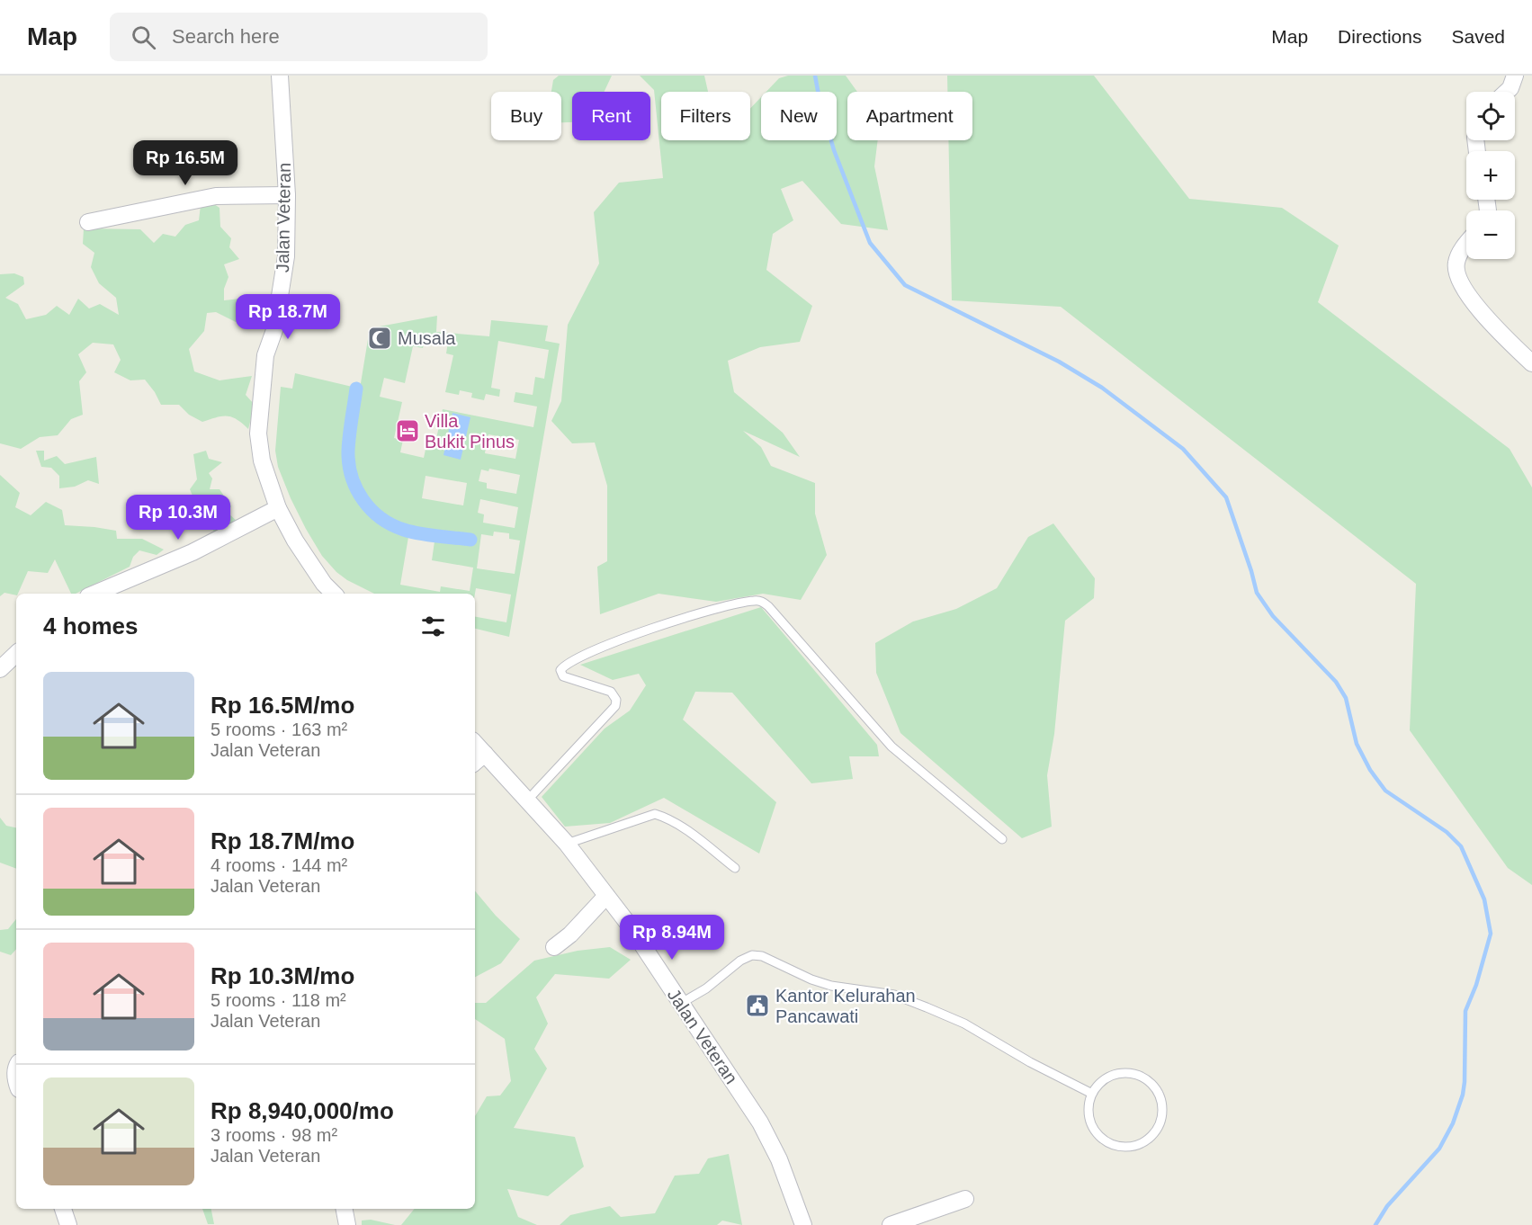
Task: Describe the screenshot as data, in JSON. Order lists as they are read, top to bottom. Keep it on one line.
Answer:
{"streets":{"street":["Jalan Veteran"]},"places":{"mosque":["Musala"],"hotel":["Villa Bukit Pinus"],"public building":["Kantor Kelurahan Pancawati"]},"page":{"header":"Map","search":"Search here","nav":["Map","Directions","Saved"],"map_buttons":["+","−"],"chip":["Buy","Rent","Filters","New","Apartment"],"price":["Rp 16.5M","Rp 18.7M","Rp 10.3M","Rp 8.94M"],"heading":"4 homes","list":[{"name":"Rp 16.5M/mo","note":"5 rooms · 163 m² · Jalan Veteran"},{"name":"Rp 18.7M/mo","note":"4 rooms · 144 m² · Jalan Veteran"},{"name":"Rp 10.3M/mo","note":"5 rooms · 118 m² · Jalan Veteran"},{"name":"Rp 8,940,000/mo","note":"3 rooms · 98 m² · Jalan Veteran"}]}}
